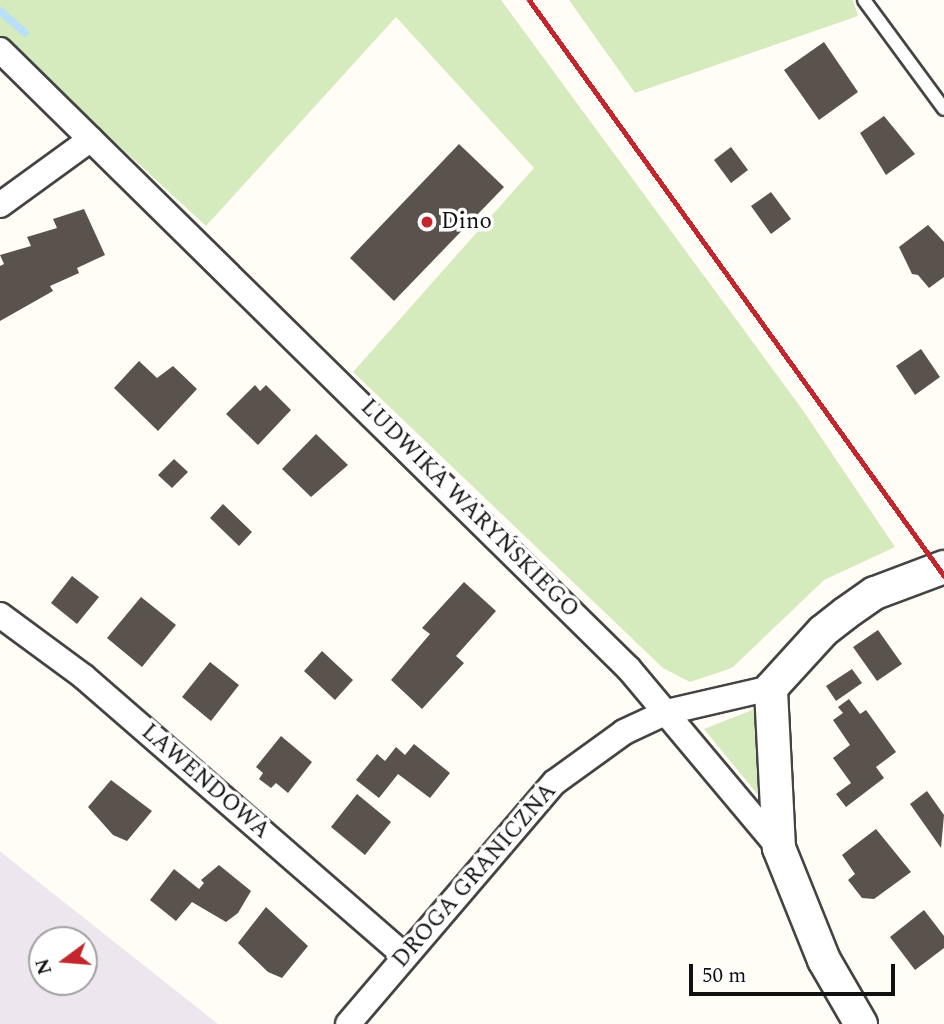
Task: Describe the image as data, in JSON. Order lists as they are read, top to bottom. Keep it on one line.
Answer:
{"streets":{"street":["LUDWIKA WARYŃSKIEGO","LAWENDOWA","DROGA GRANICZNA"]},"crossings":[["LUDWIKA WARYŃSKIEGO","DROGA GRANICZNA"],["LAWENDOWA","DROGA GRANICZNA"]],"places":["Dino"],"scale_bar":"50 m","north":"left"}
